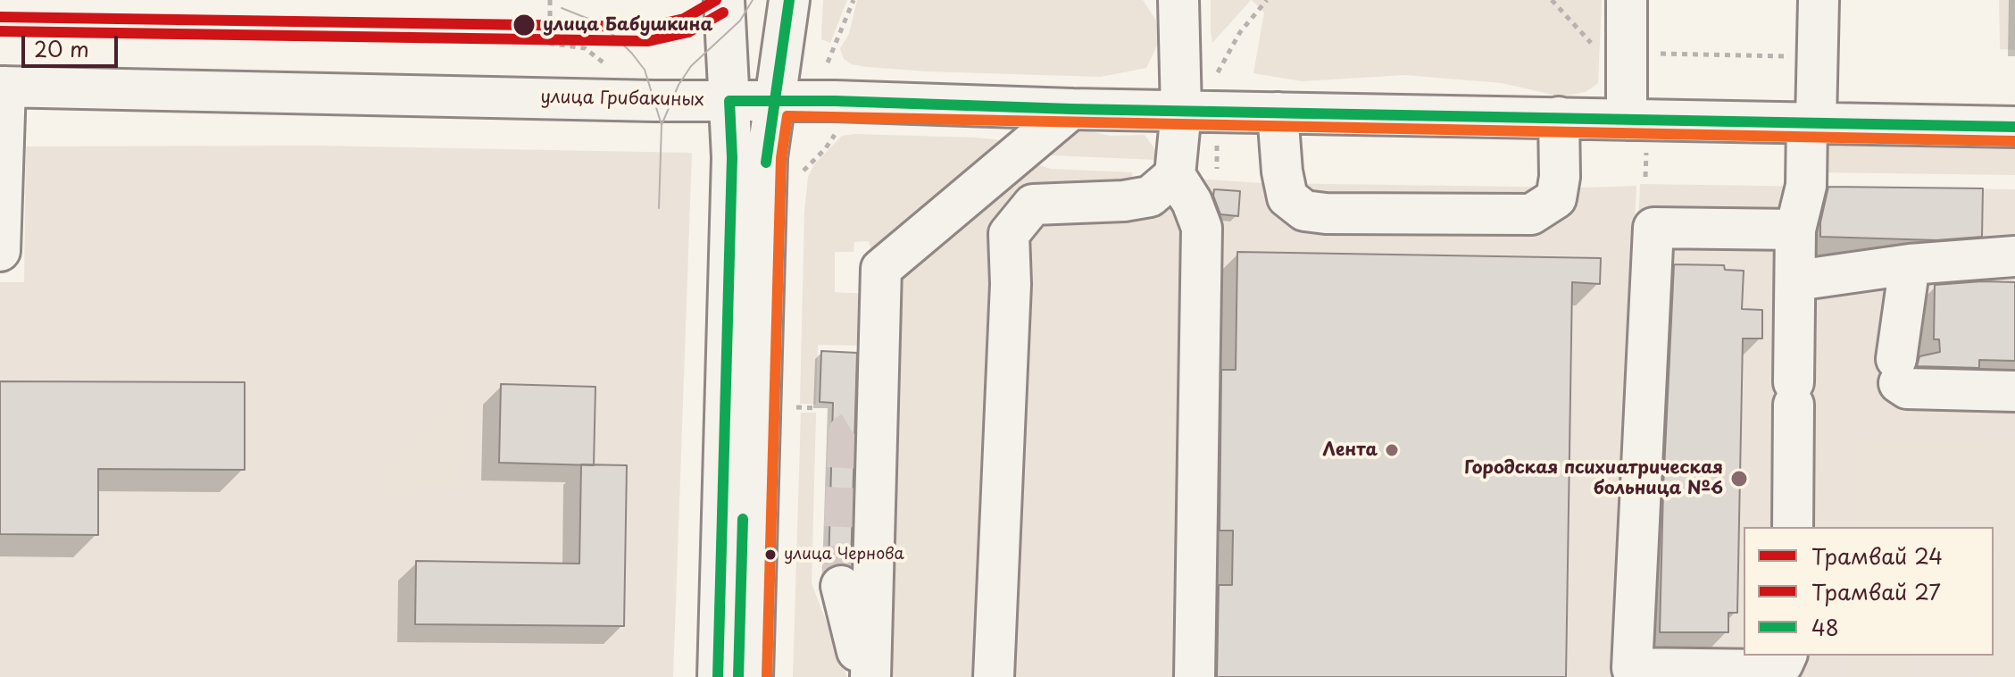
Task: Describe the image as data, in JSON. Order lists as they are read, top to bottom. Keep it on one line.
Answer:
{"streets":{"street":["улица Грибакиных"]},"places":["улица Бабушкина","Лента","Городская психиатрическая больница №6","улица Чернова"],"lines":["tram line 24","transit line 48","tram line 27"],"legend":["Трамвай 24","Трамвай 27","48"],"scale_bar":"20 m"}
